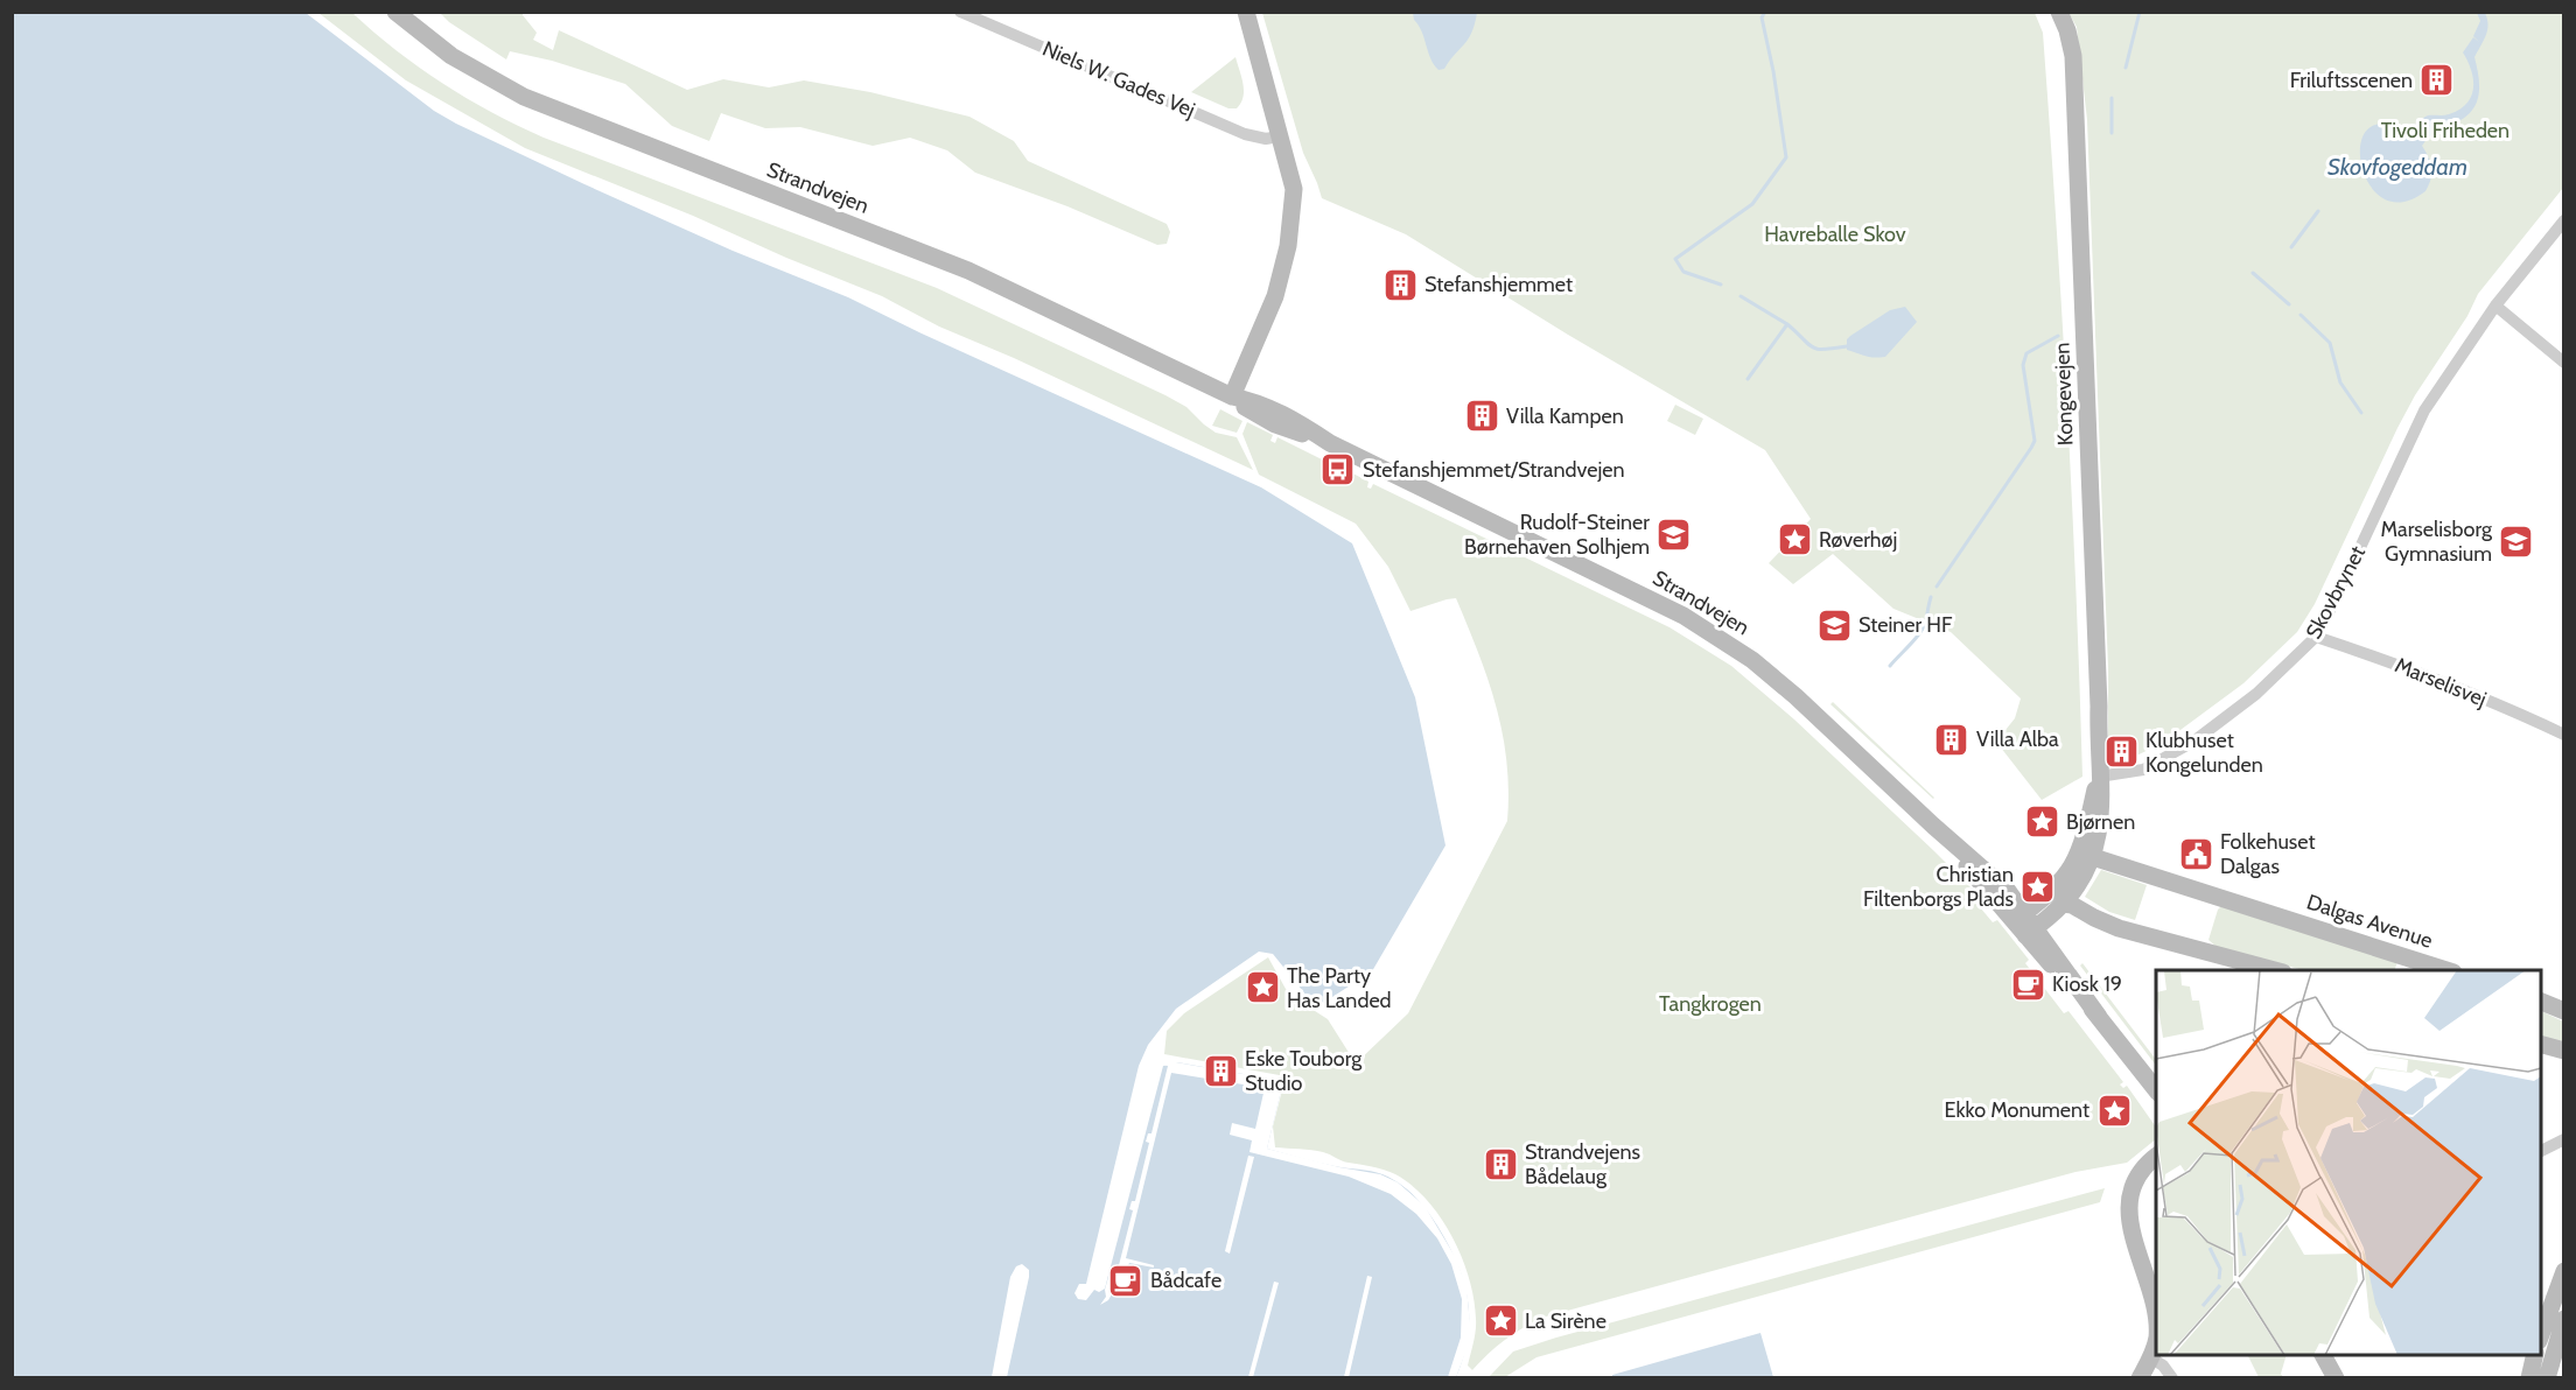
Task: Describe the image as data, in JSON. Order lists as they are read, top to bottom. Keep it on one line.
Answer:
{"streets":{"street":["Niels W. Gades Vej","Strandvejen","Kongevejen","Skovbrynet","Marselisvej","Dalgas Avenue"]},"crossings":[["Kongevejen","Skovbrynet"],["Skovbrynet","Marselisvej"]],"water":["Skovfogeddam"],"parks":["Tivoli Friheden","Havreballe Skov","Tangkrogen"],"places":{"building":["Friluftsscenen","Stefanshjemmet","Villa Kampen","Villa Alba","Klubhuset Kongelunden","Eske Touborg Studio","Strandvejens Bådelaug"],"bus stop":["Stefanshjemmet/Strandvejen"],"school or university":["Rudolf-Steiner Børnehaven Solhjem","Marselisborg Gymnasium","Steiner HF"],"place":["Røverhøj","Bjørnen","Christian Filtenborgs Plads","The Party Has Landed","Ekko Monument","La Sirène"],"public building":["Folkehuset Dalgas"],"cafe":["Kiosk 19","Bådcafe"]}}
